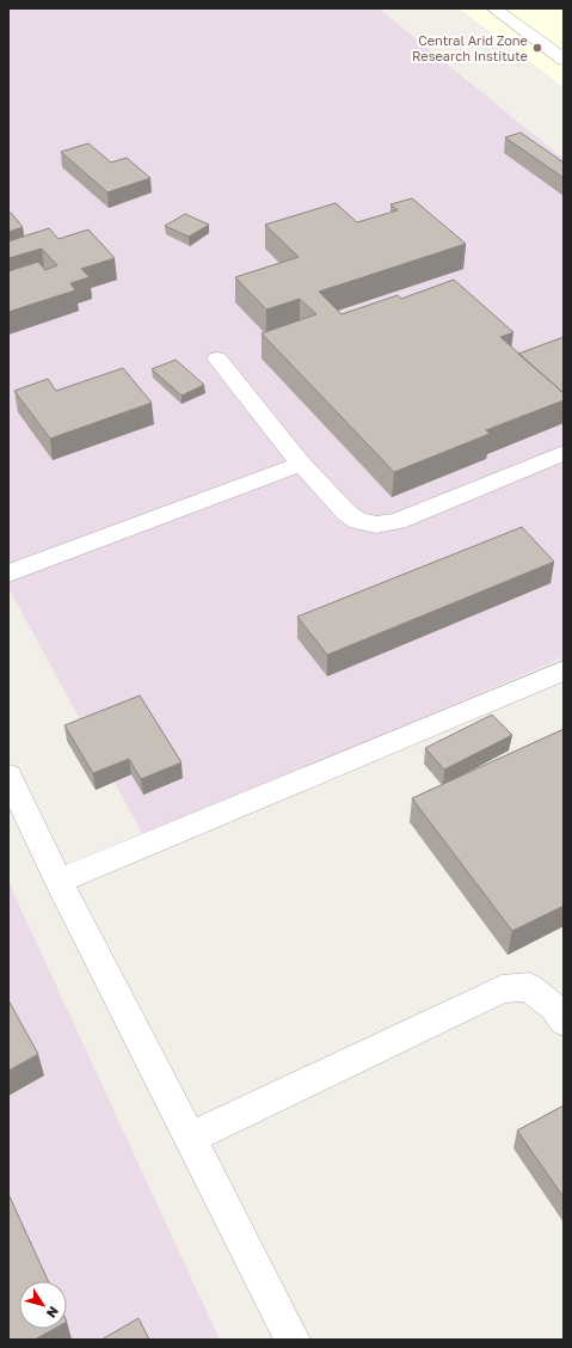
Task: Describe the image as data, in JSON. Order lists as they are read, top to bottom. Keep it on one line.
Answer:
{"places":["Central Arid Zone Research Institute"],"north":"bottom right"}
